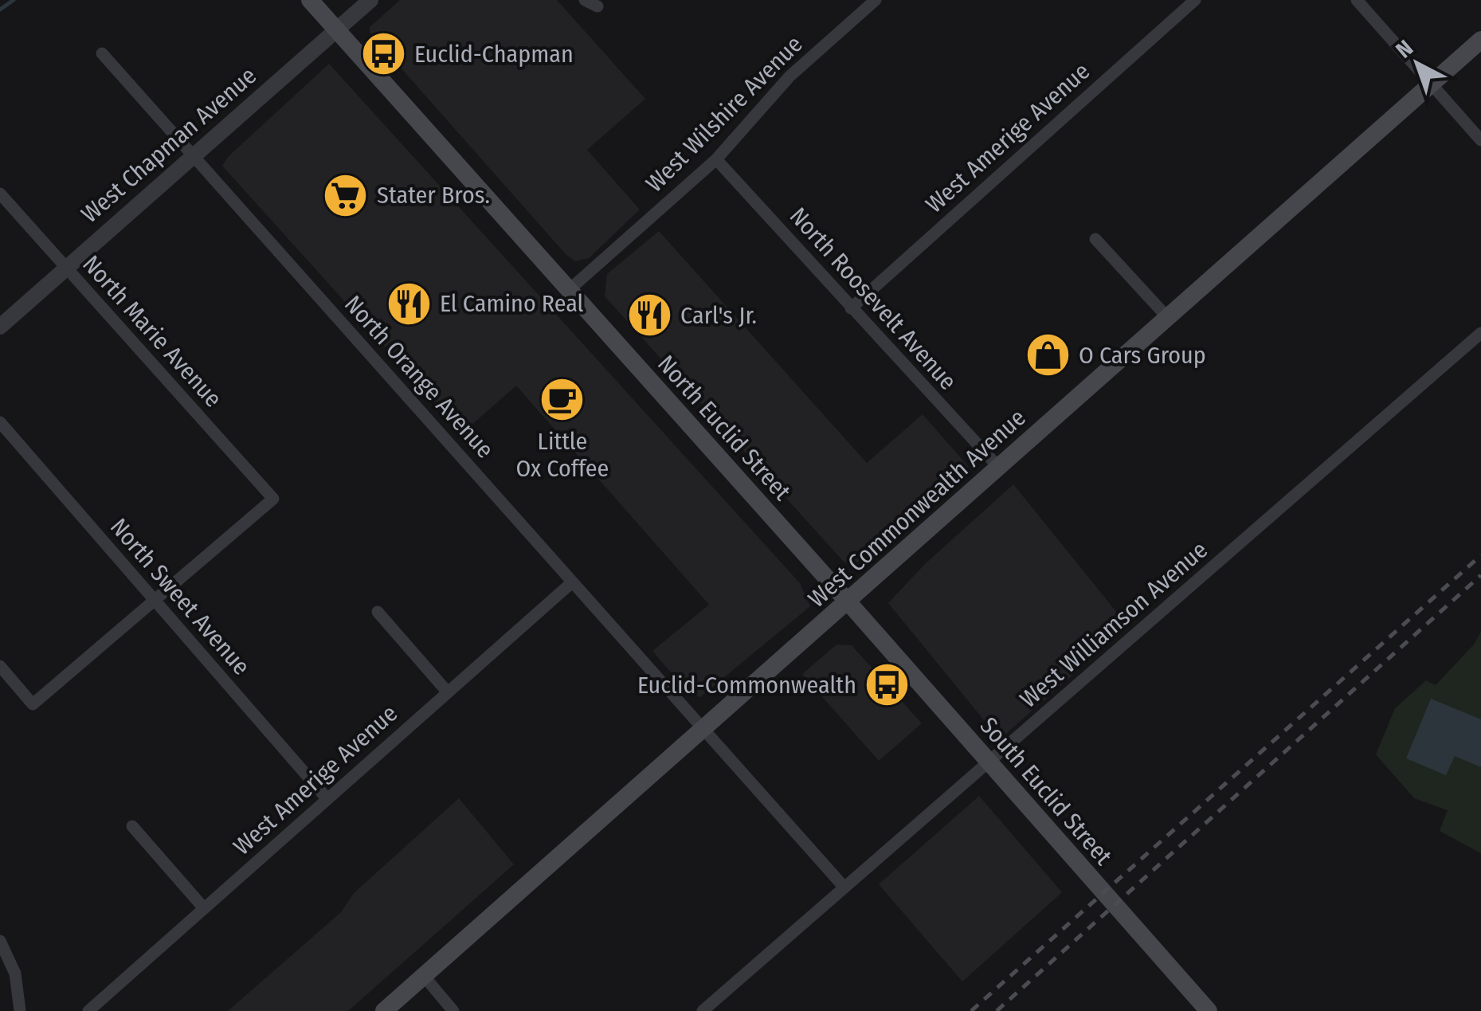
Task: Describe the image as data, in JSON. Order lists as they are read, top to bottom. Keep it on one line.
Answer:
{"streets":{"main road":["North Euclid Street","West Commonwealth Avenue","South Euclid Street"],"street":["West Wilshire Avenue","West Amerige Avenue","West Chapman Avenue","North Roosevelt Avenue","North Marie Avenue","North Orange Avenue","North Sweet Avenue","West Williamson Avenue"]},"crossings":[["West Wilshire Avenue","North Roosevelt Avenue"],["West Wilshire Avenue","North Euclid Street"],["West Amerige Avenue","North Roosevelt Avenue"],["West Amerige Avenue","North Orange Avenue"],["West Amerige Avenue","North Sweet Avenue"],["West Chapman Avenue","North Marie Avenue"],["West Chapman Avenue","North Orange Avenue"],["West Chapman Avenue","North Euclid Street"],["North Roosevelt Avenue","West Commonwealth Avenue"],["North Marie Avenue","North Sweet Avenue"],["North Orange Avenue","West Commonwealth Avenue"],["North Orange Avenue","West Williamson Avenue"],["North Euclid Street","West Commonwealth Avenue"],["North Euclid Street","South Euclid Street"],["West Commonwealth Avenue","South Euclid Street"],["West Williamson Avenue","South Euclid Street"]],"places":{"bus stop":["Euclid-Chapman","Euclid-Commonwealth"],"supermarket":["Stater Bros."],"restaurant":["El Camino Real","Carl's Jr."],"shop":["O Cars Group"],"cafe":["Little Ox Coffee"]},"north":"top left"}
